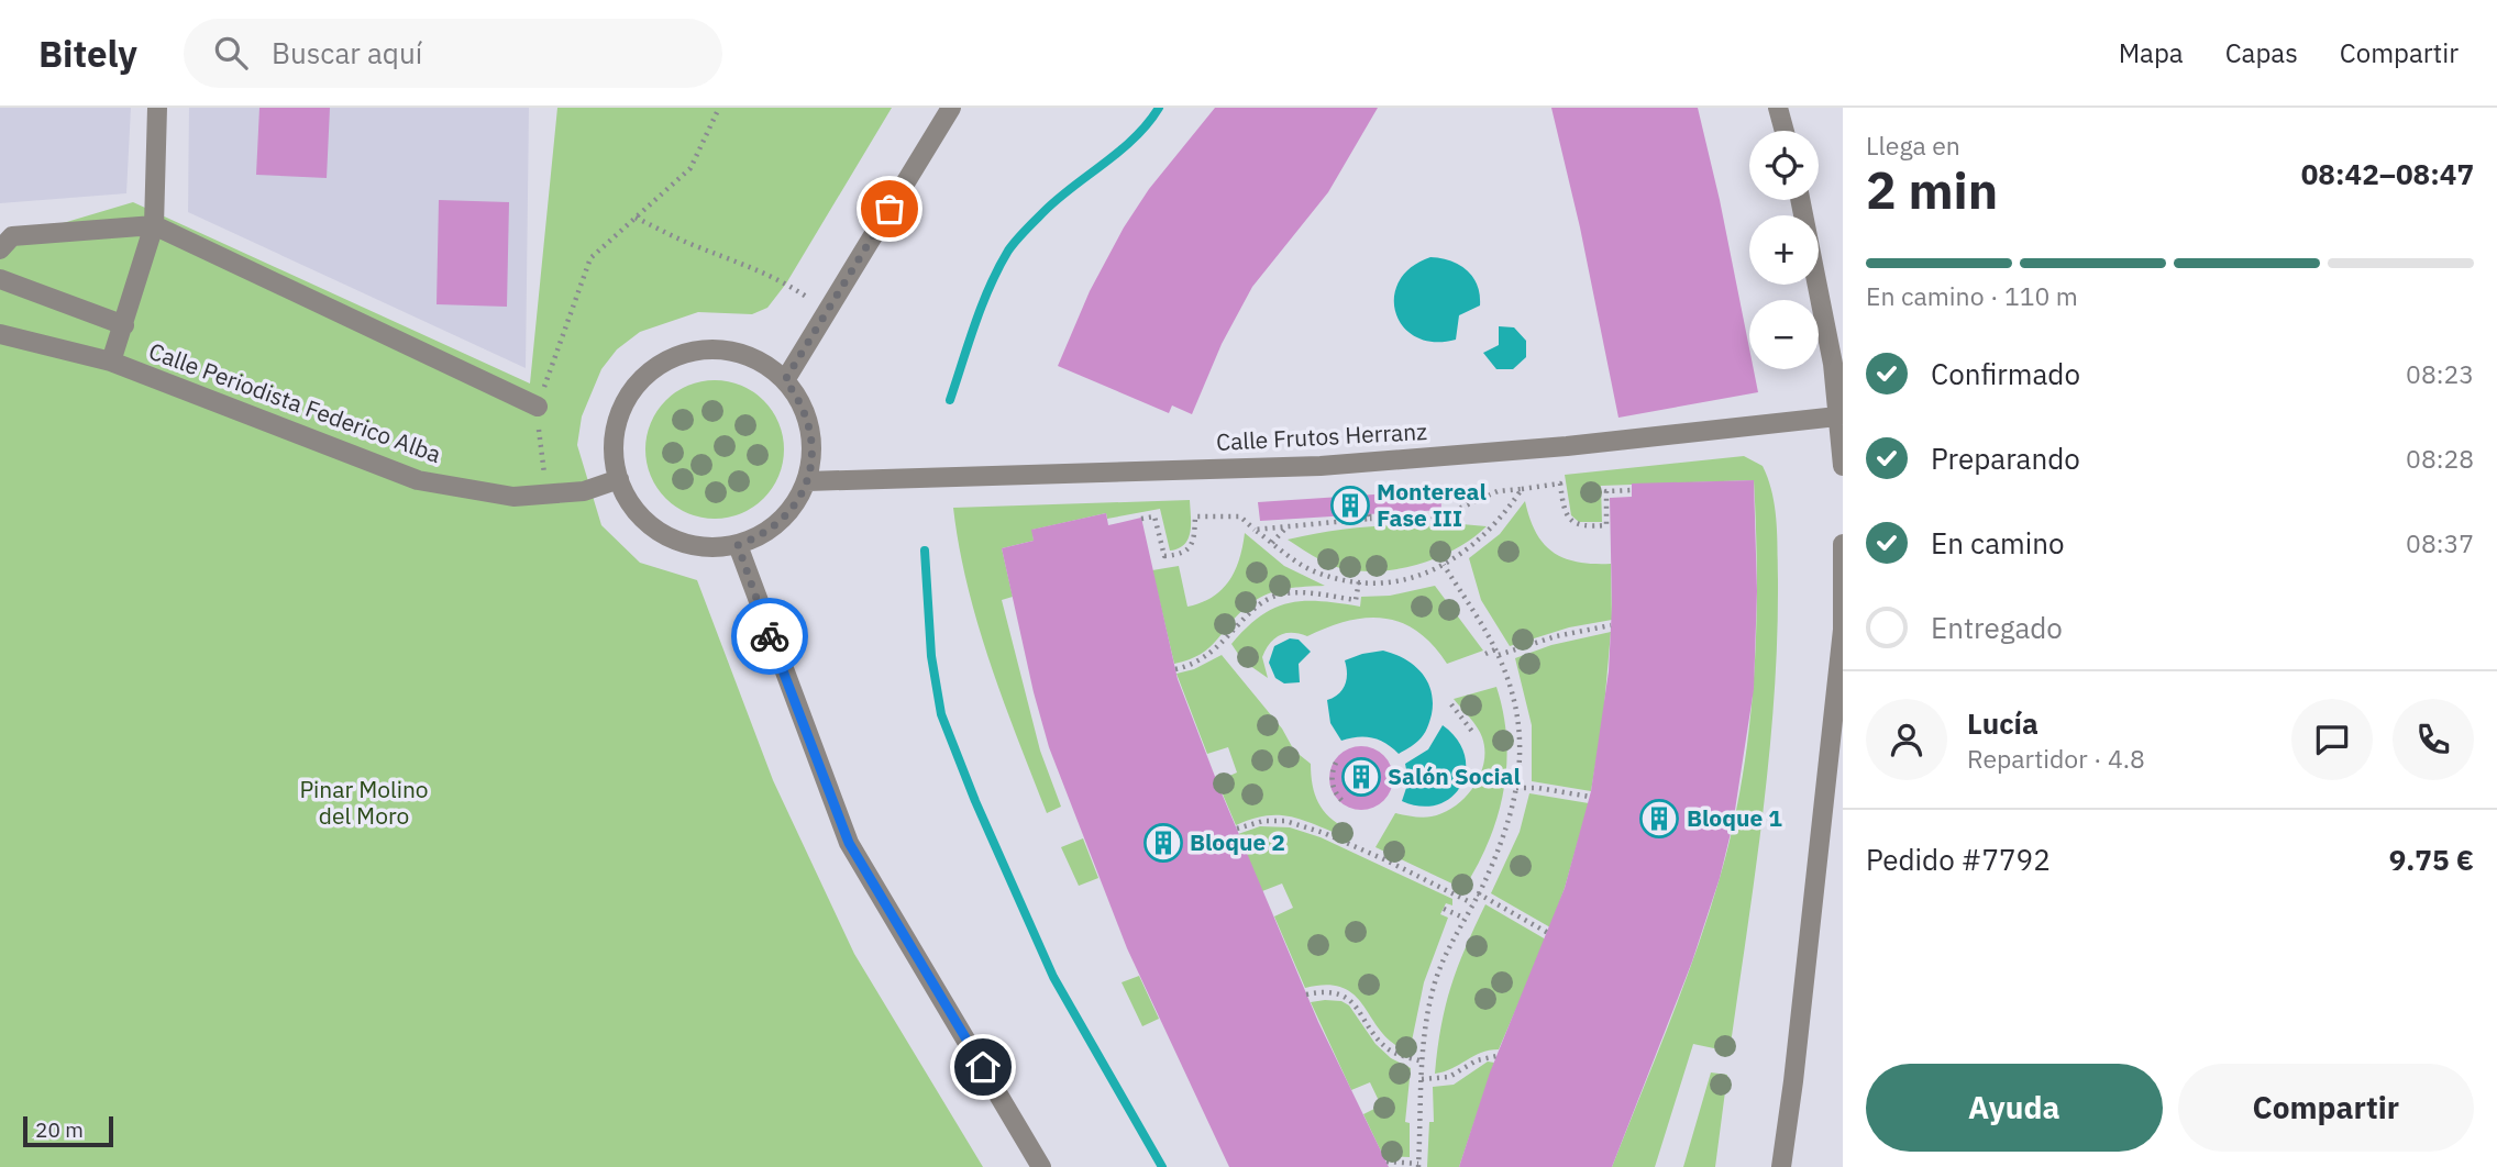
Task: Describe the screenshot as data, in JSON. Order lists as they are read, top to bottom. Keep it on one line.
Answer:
{"streets":{"street":["Calle Periodista Federico Alba","Calle Frutos Herranz"]},"crossings":[["Calle Periodista Federico Alba","Calle Frutos Herranz"]],"parks":["Pinar Molino del Moro"],"places":{"building":["Montereal Fase III","Salón Social","Bloque 1","Bloque 2"]},"scale_bar":"20 m","page":{"header":"Bitely","search":"Buscar aquí","nav":["Mapa","Capas","Compartir"],"heading":["2 min","Llega en","08:42–08:47"],"panel":["Lucía","Repartidor · 4.8","Pedido #7792","9.75 €"],"map_buttons":["+","−"],"bar":"En camino · 110 m","list":[["Confirmado","08:23"],["Preparando","08:28"],["En camino","08:37"],"Entregado"],"buttons":["Ayuda","Compartir"],"scale":"20 m"}}
